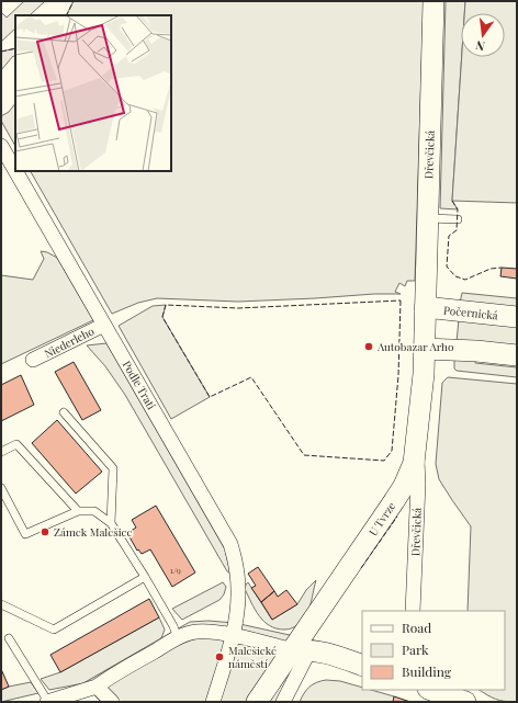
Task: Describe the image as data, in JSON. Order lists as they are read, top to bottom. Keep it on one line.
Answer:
{"streets":{"main road":["Dřevčická","Počernická","U Tvrze"],"street":["Niederleho","Podle Trati"]},"crossings":[["Dřevčická","Počernická"],["Dřevčická","U Tvrze"],["Počernická","U Tvrze"],["Niederleho","Podle Trati"]],"places":["Autobazar Arho","Zámek Malešice","Malešické náměstí"],"house_numbers":["1/9"],"legend":["Road","Park","Building"],"north":"bottom"}
